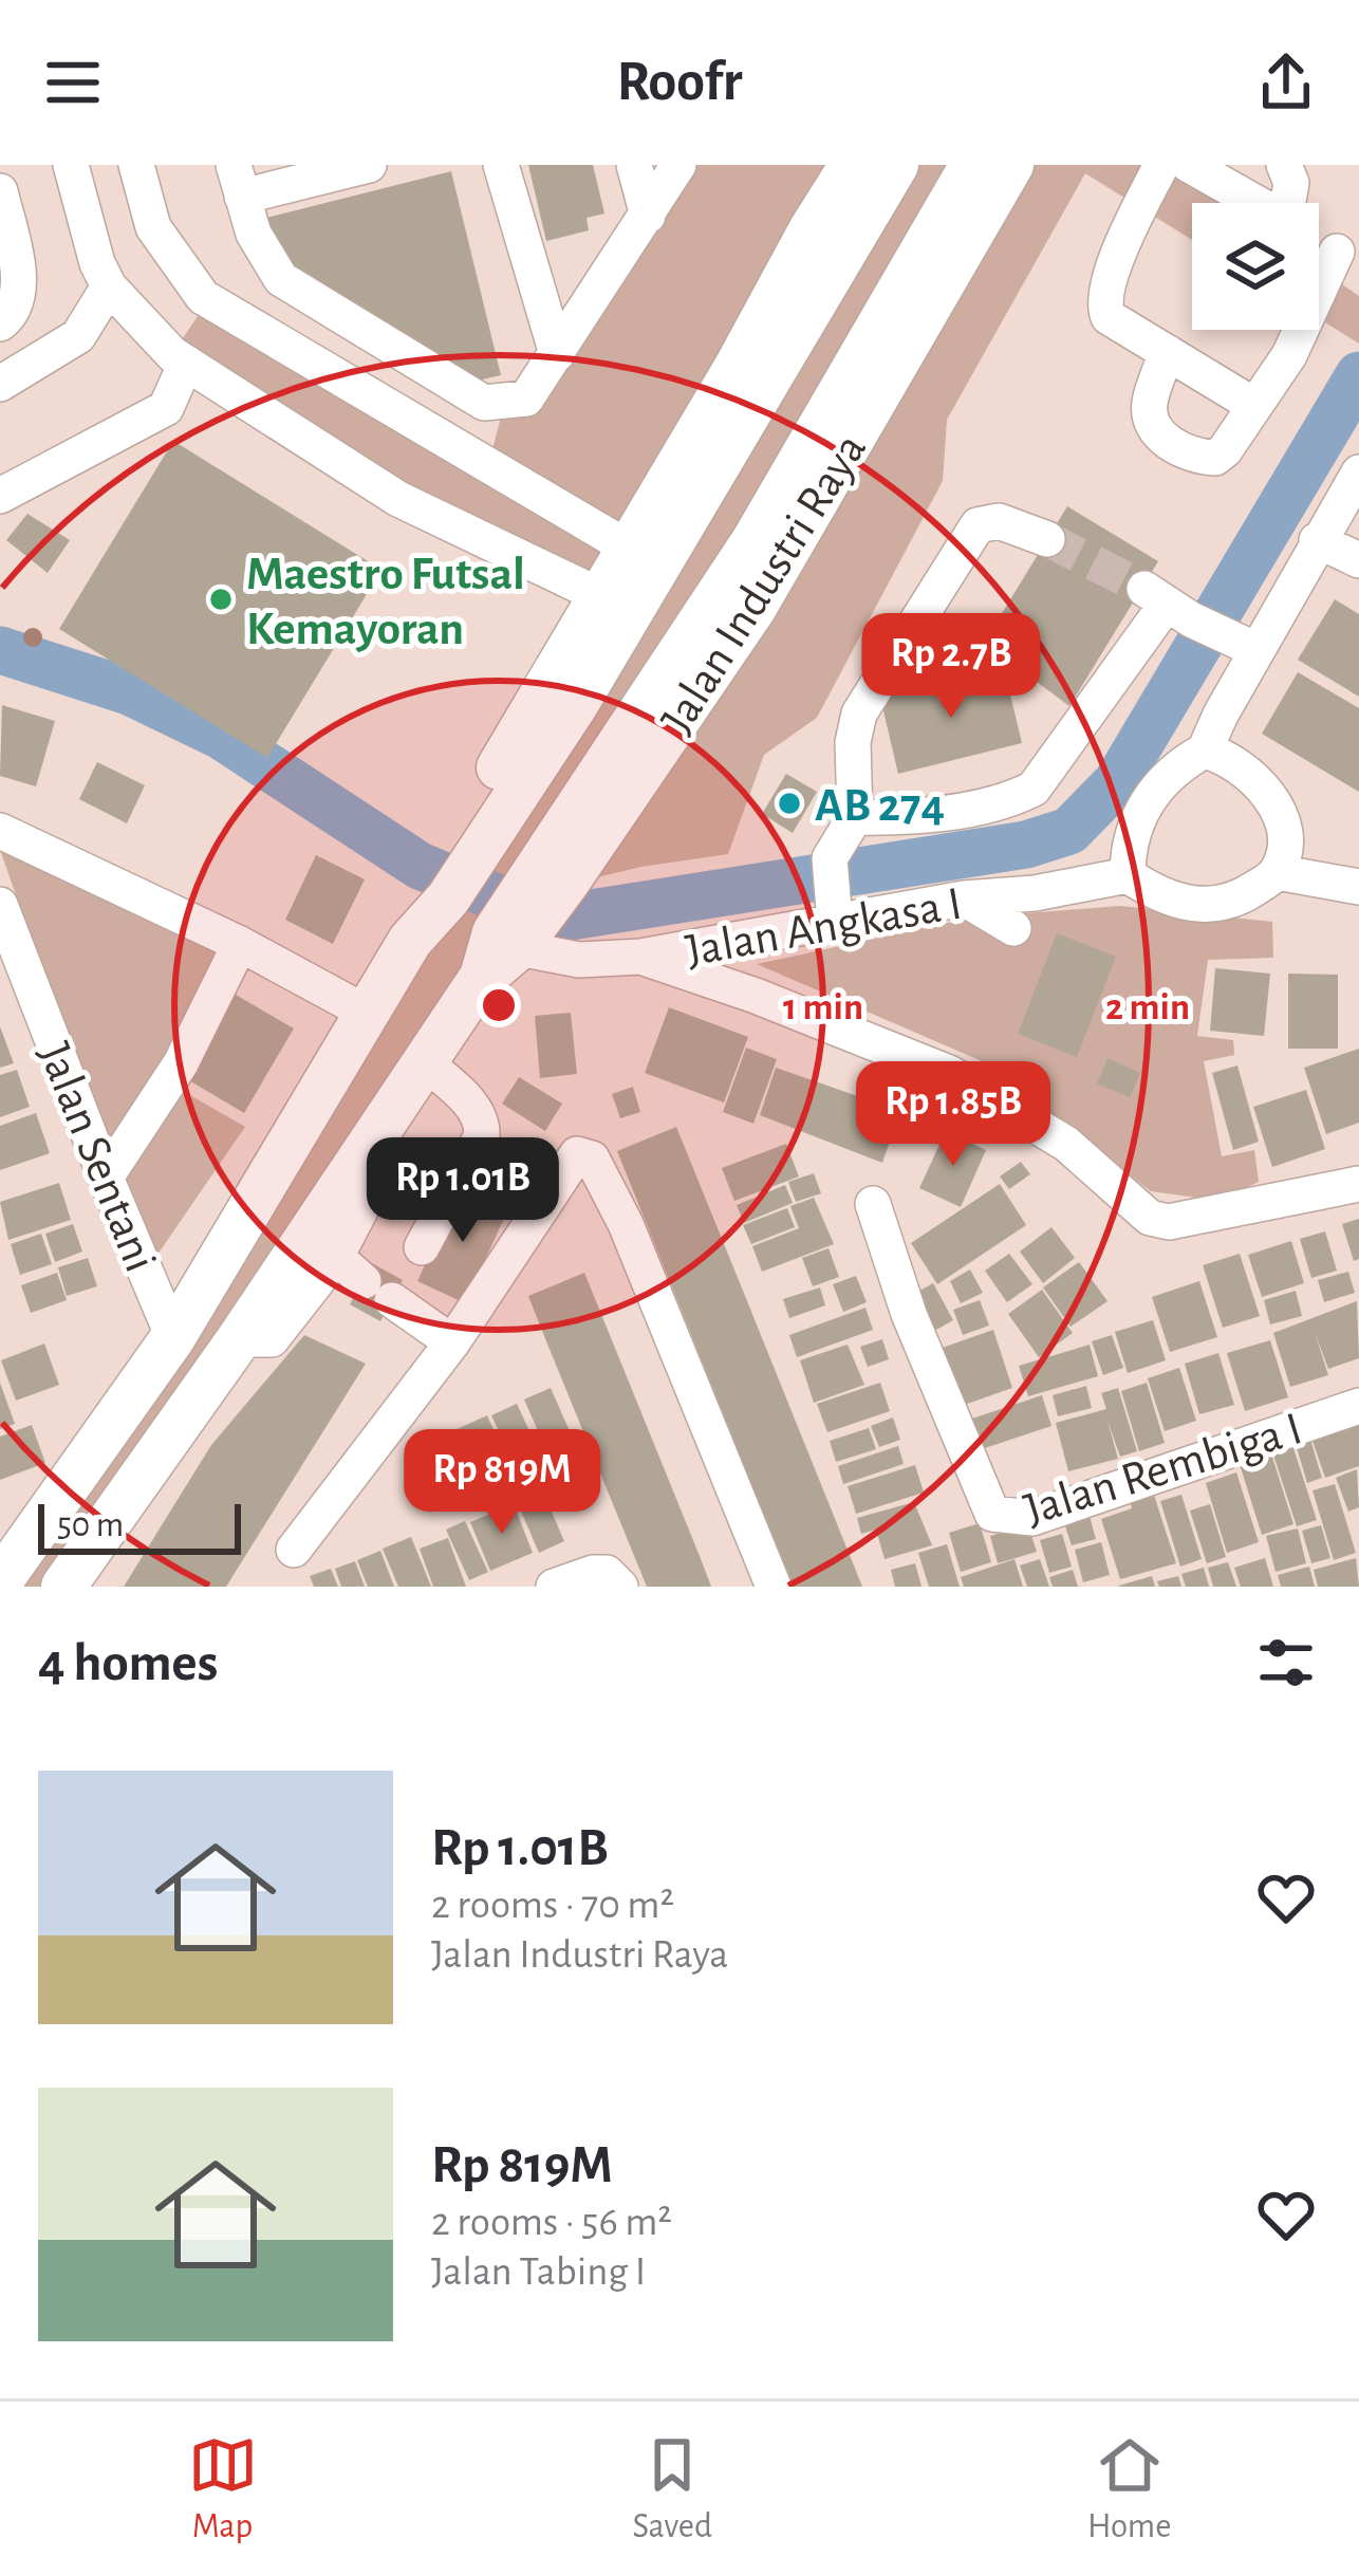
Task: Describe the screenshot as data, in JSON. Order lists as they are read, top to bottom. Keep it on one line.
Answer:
{"streets":{"main road":["Jalan Industri Raya"],"street":["Jalan Angkasa I","Jalan Sentani","Jalan Rembiga I"]},"crossings":[["Jalan Industri Raya","Jalan Angkasa I"],["Jalan Industri Raya","Jalan Sentani"]],"places":["Maestro Futsal Kemayoran","AB 274"],"scale_bar":"50 m","page":{"header":"Roofr","price":["Rp 2.7B","Rp 1.85B","Rp 1.01B","Rp 819M"],"scale":"50 m","heading":"4 homes","list":[{"name":"Rp 1.01B","note":"2 rooms · 70 m² · Jalan Industri Raya"},{"name":"Rp 819M","note":"2 rooms · 56 m² · Jalan Tabing I"}],"tabs":["Map","Saved","Home"]},"rings":["1 min","2 min"]}
